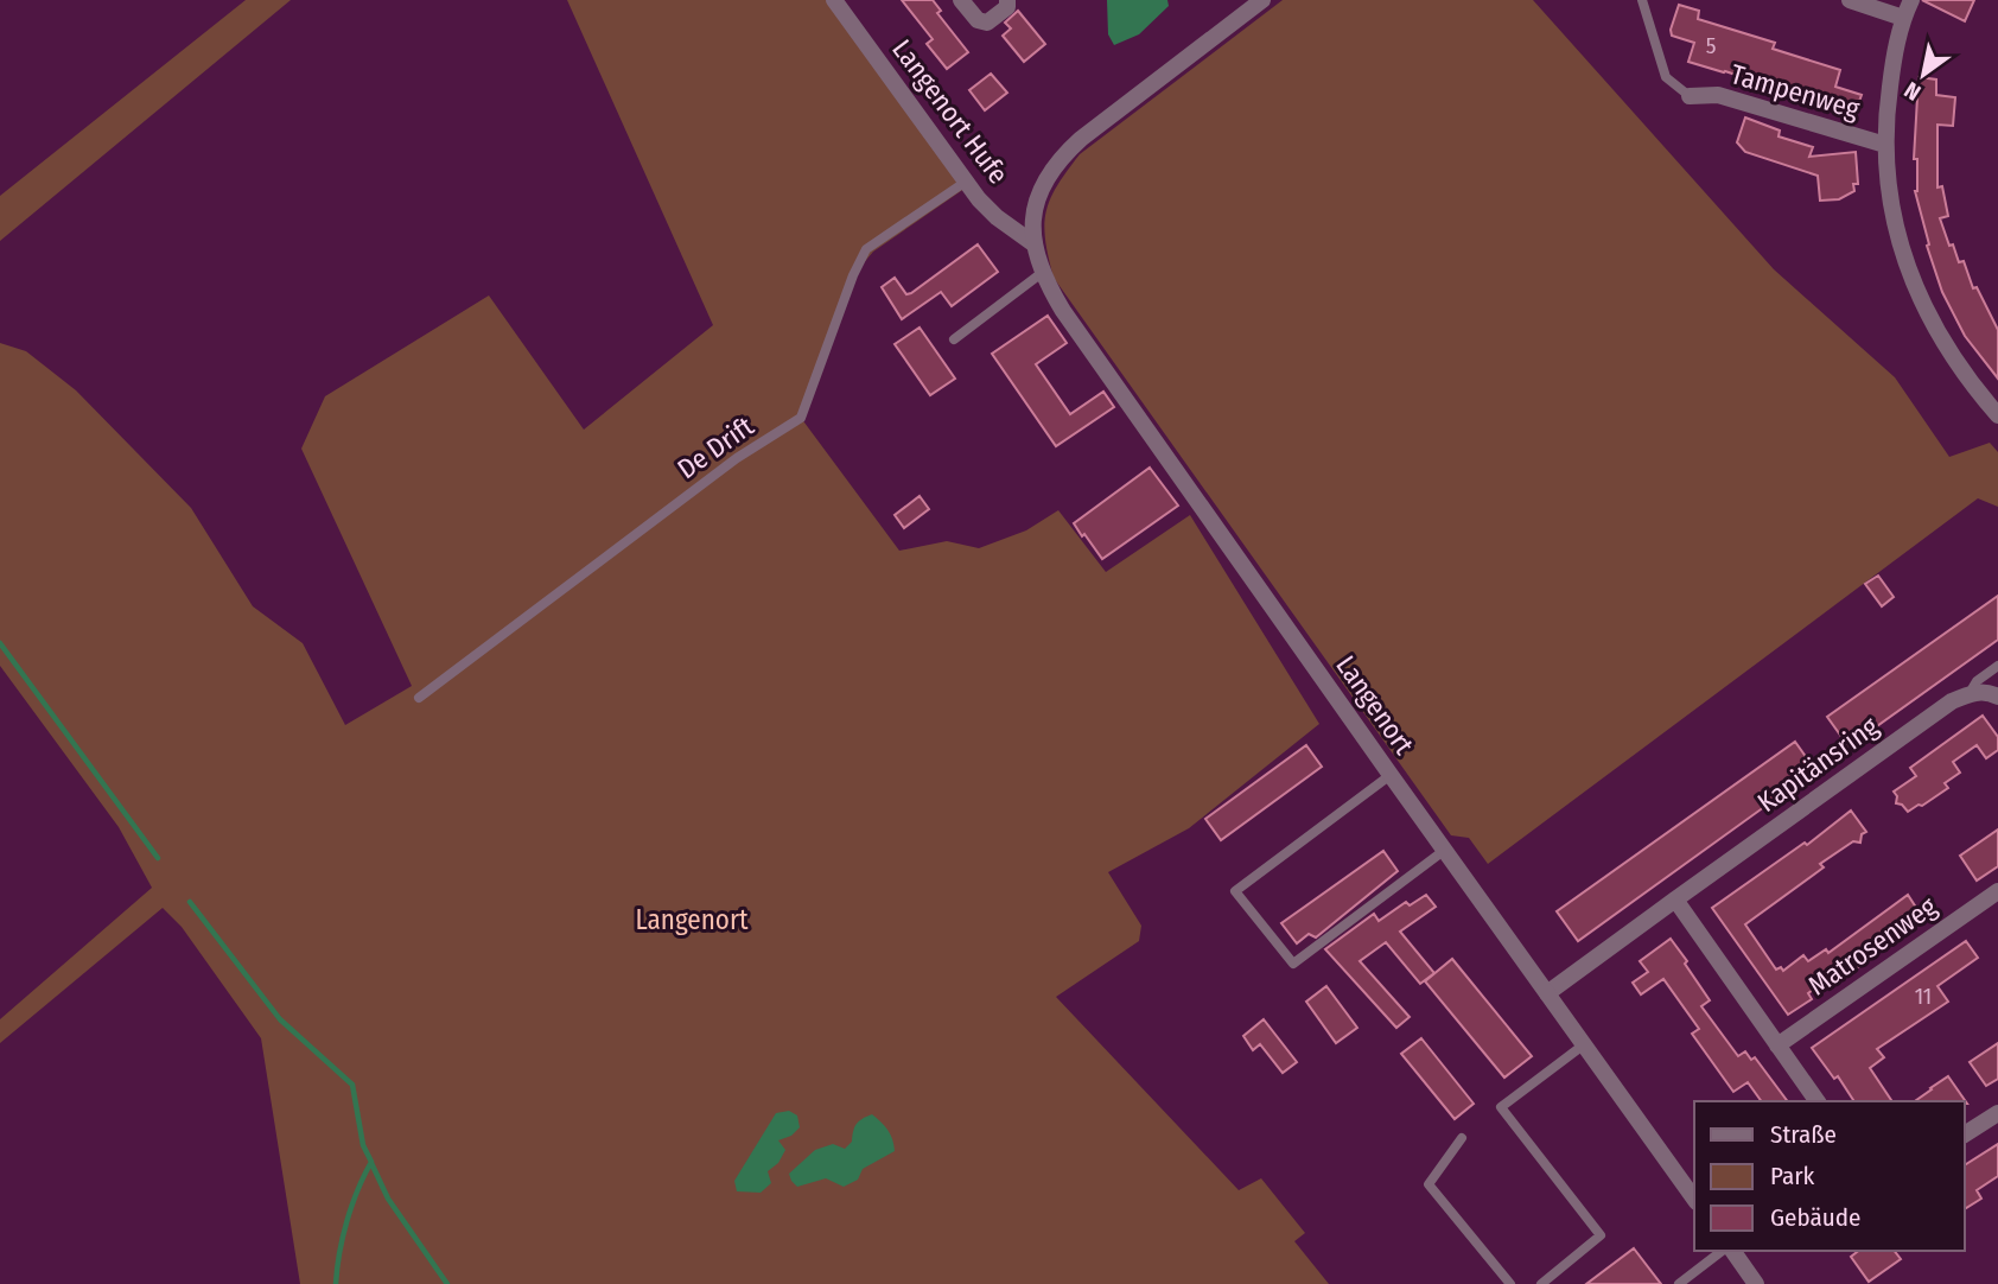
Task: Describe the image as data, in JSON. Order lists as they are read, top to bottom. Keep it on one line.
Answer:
{"streets":{"street":["Tampenweg","Langenort Hufe","Langenort","Kapitänsring","Matrosenweg"],"lane":["De Drift"]},"crossings":[["Langenort Hufe","De Drift"],["Langenort Hufe","Langenort"],["Langenort","Kapitänsring"]],"parks":["Langenort"],"house_numbers":["5","11"],"legend":["Straße","Park","Gebäude"],"north":"bottom left"}
